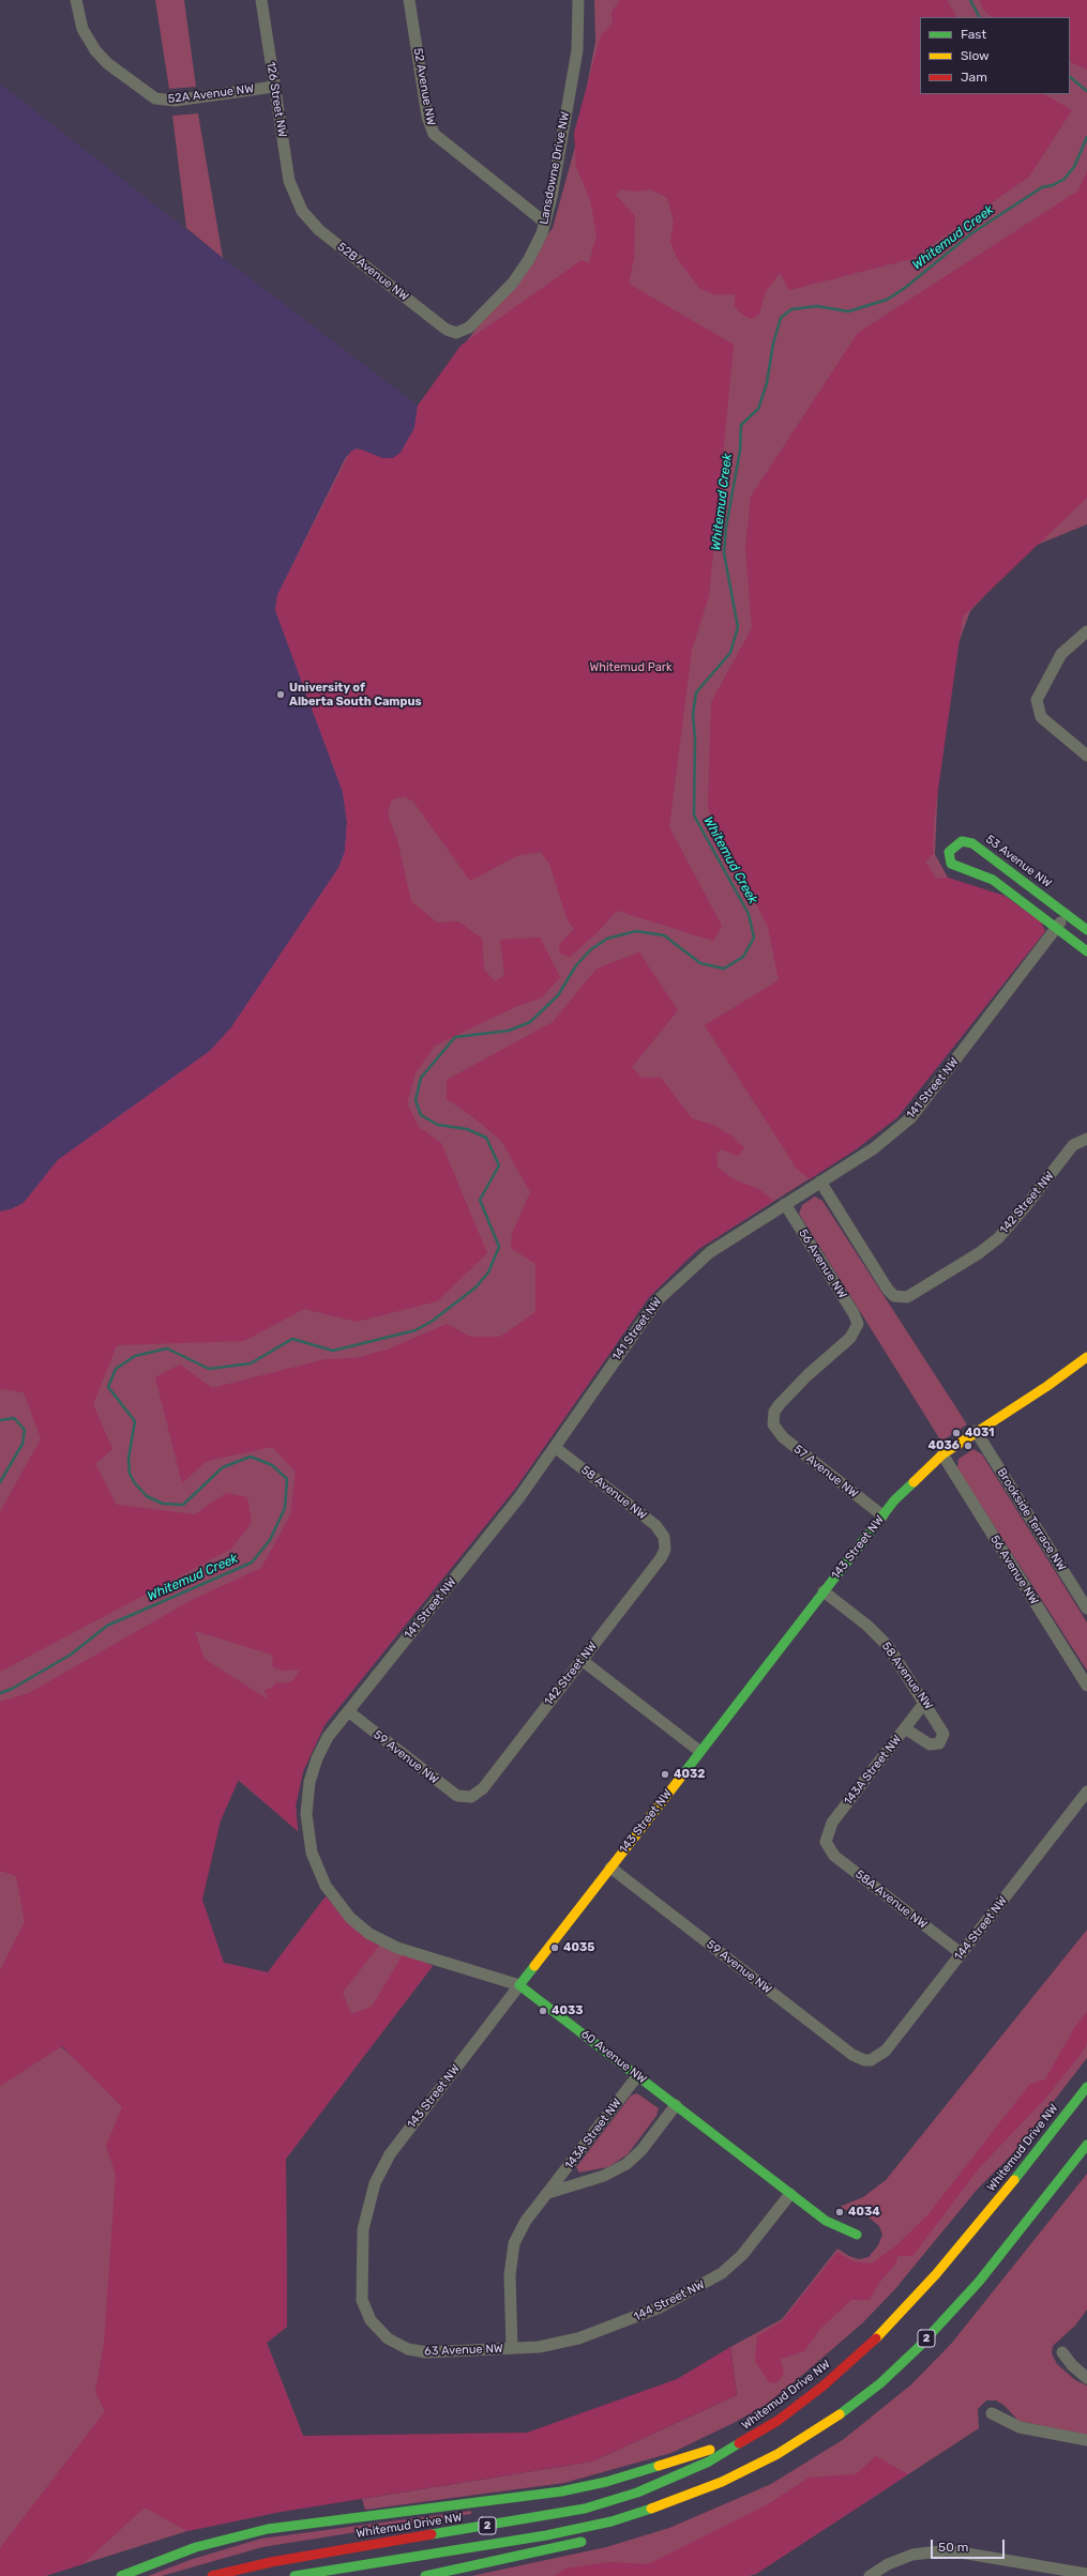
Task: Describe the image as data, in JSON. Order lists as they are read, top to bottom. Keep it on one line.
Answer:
{"streets":{"main road":["53 Avenue NW","143 Street NW","60 Avenue NW","Whitemud Drive NW","2"],"street":["52 Avenue NW","52A Avenue NW","126 Street NW","Lansdowne Drive NW","52B Avenue NW","141 Street NW","142 Street NW","56 Avenue NW","57 Avenue NW","58 Avenue NW","Brookside Terrace NW","59 Avenue NW","143A Street NW","58A Avenue NW","144 Street NW","63 Avenue NW"]},"crossings":[["52 Avenue NW","Lansdowne Drive NW"],["52A Avenue NW","126 Street NW"],["126 Street NW","52B Avenue NW"],["Lansdowne Drive NW","52B Avenue NW"],["53 Avenue NW","141 Street NW"],["141 Street NW","142 Street NW"],["141 Street NW","56 Avenue NW"],["141 Street NW","58 Avenue NW"],["141 Street NW","59 Avenue NW"],["141 Street NW","60 Avenue NW"],["142 Street NW","58 Avenue NW"],["142 Street NW","59 Avenue NW"],["56 Avenue NW","57 Avenue NW"],["56 Avenue NW","143 Street NW"],["57 Avenue NW","143 Street NW"],["58 Avenue NW","143 Street NW"],["58 Avenue NW","143A Street NW"],["Brookside Terrace NW","143 Street NW"],["143 Street NW","59 Avenue NW"],["143 Street NW","60 Avenue NW"],["143 Street NW","63 Avenue NW"],["59 Avenue NW","144 Street NW"],["143A Street NW","58A Avenue NW"],["143A Street NW","144 Street NW"],["143A Street NW","60 Avenue NW"],["143A Street NW","63 Avenue NW"],["58A Avenue NW","144 Street NW"],["144 Street NW","60 Avenue NW"],["144 Street NW","63 Avenue NW"]],"water":["Whitemud Creek"],"parks":["Whitemud Park"],"places":["University of Alberta South Campus","4031","4036","4032","4035","4033","4034"],"legend":["Fast","Slow","Jam"],"scale_bar":"50 m"}
